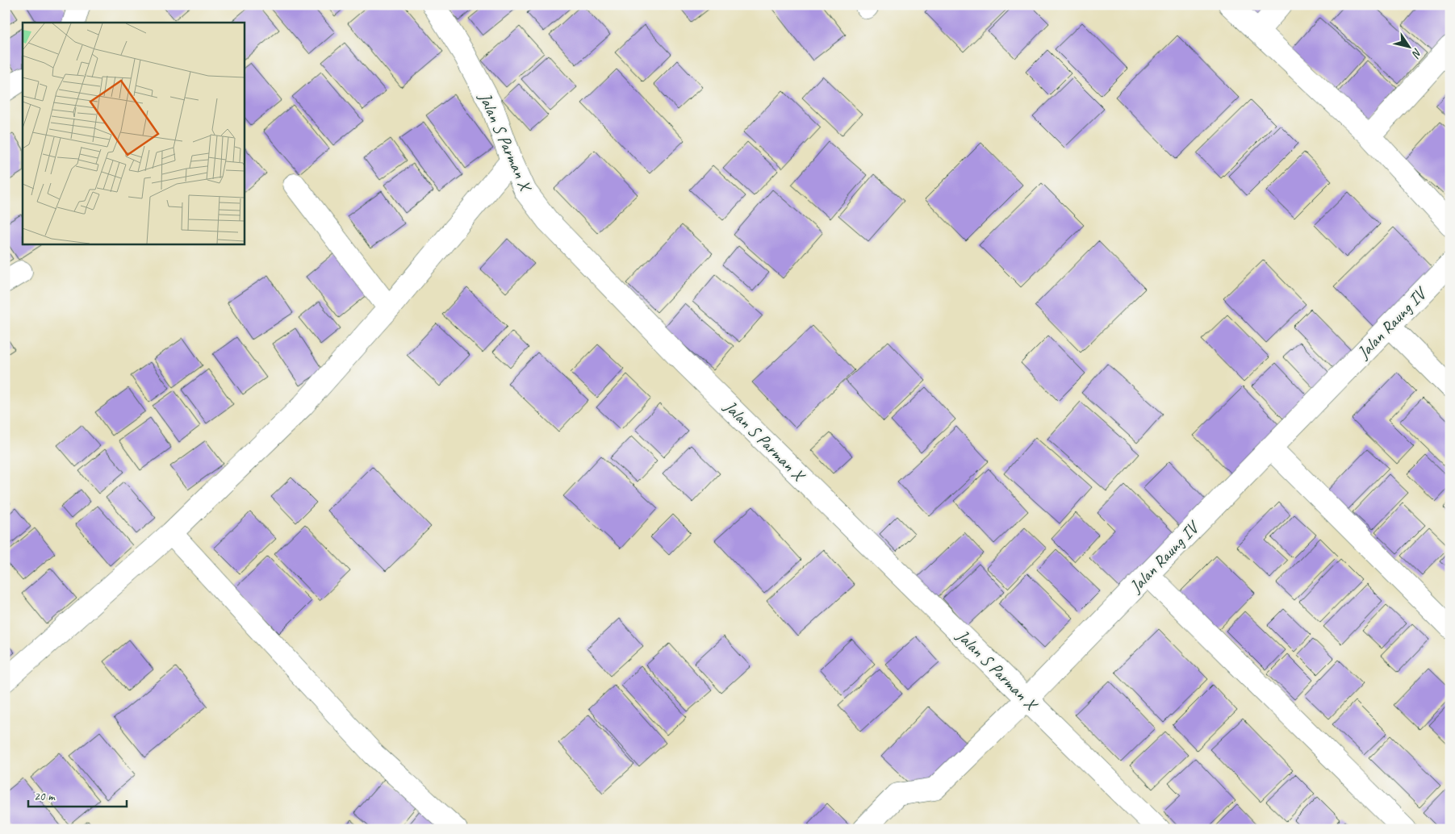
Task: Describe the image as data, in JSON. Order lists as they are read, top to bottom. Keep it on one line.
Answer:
{"streets":{"street":["Jalan S Parman X","Jalan Raung IV"]},"crossings":[["Jalan S Parman X","Jalan Raung IV"]],"scale_bar":"20 m","north":"bottom right"}
